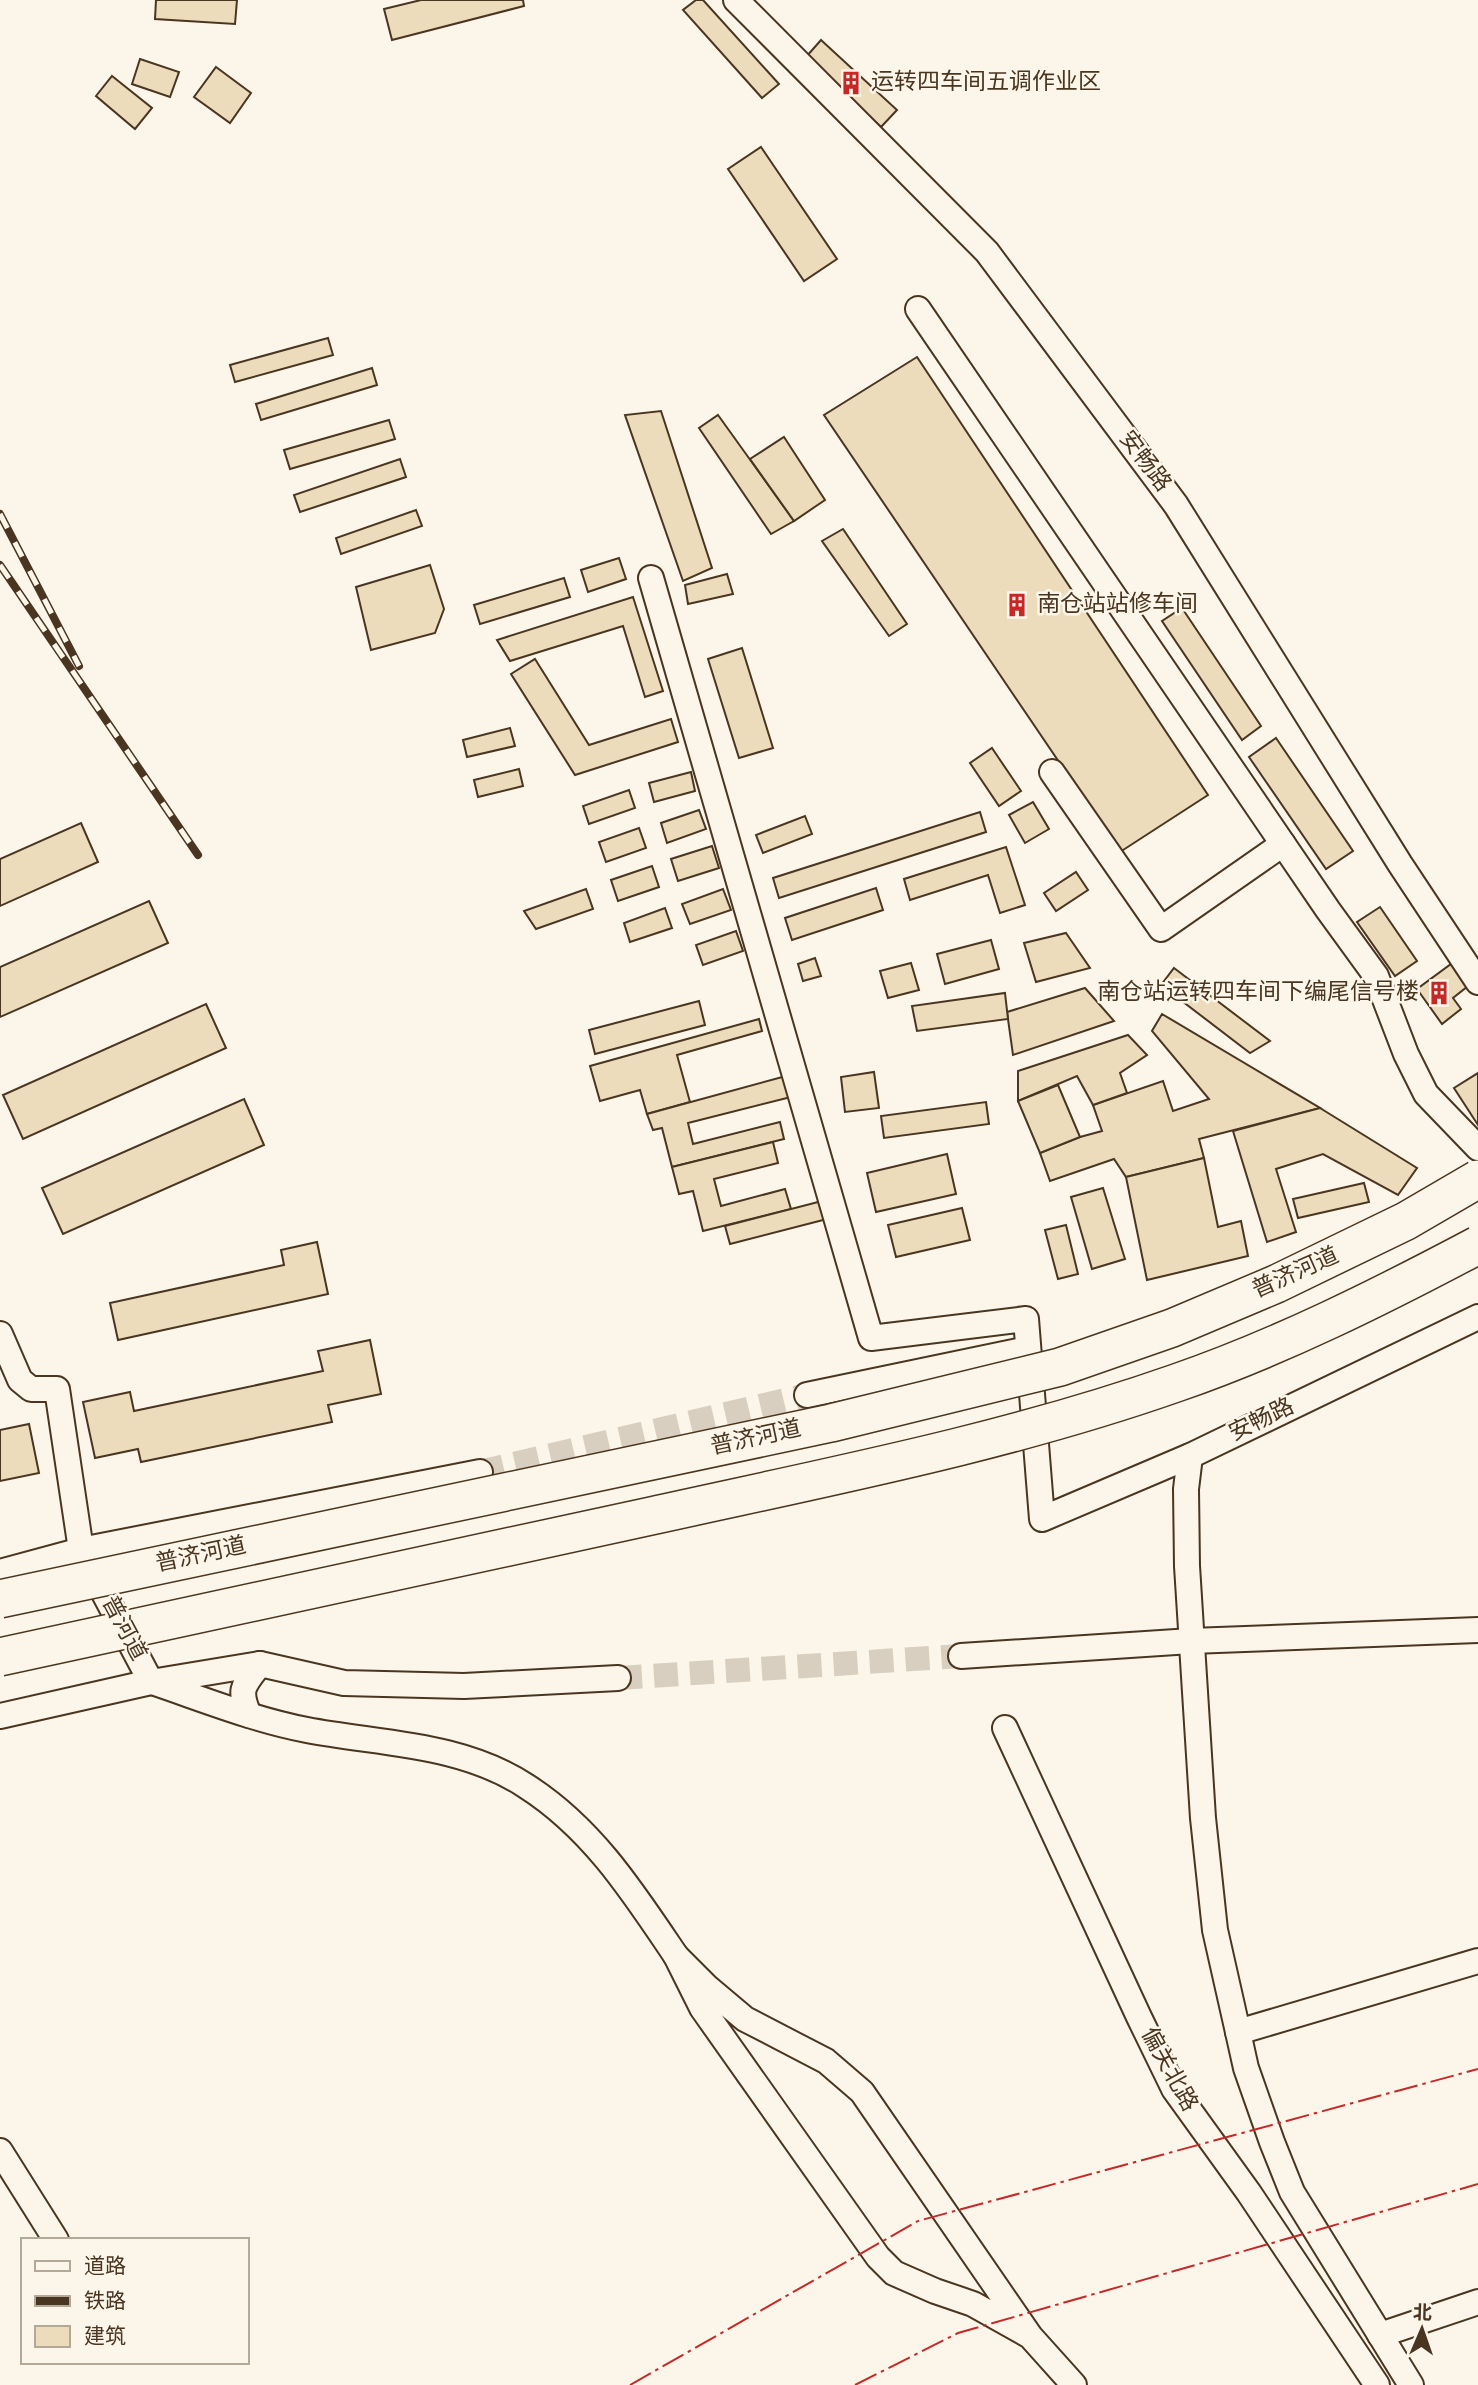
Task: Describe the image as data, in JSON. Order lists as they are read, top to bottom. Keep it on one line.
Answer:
{"streets":{"highway":["普济河道"],"street":["安畅路","普河道","偏关北路"]},"places":{"building":["运转四车间五调作业区","南仓站站修车间","南仓站运转四车间下编尾信号楼"]},"legend":["道路","铁路","建筑"],"north":"top"}
